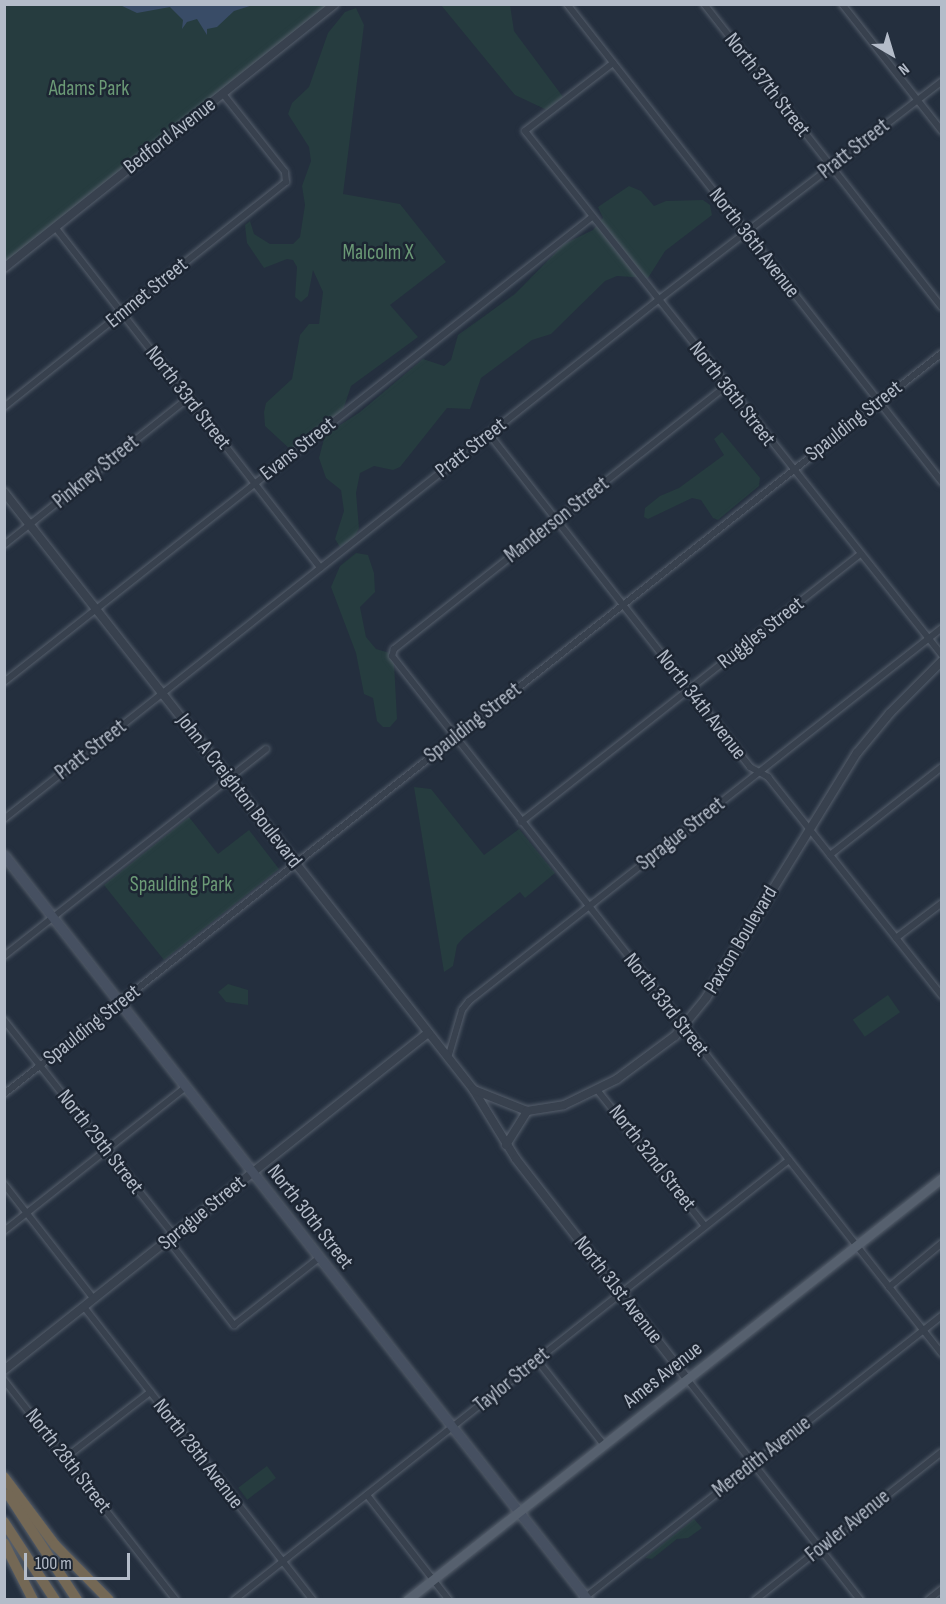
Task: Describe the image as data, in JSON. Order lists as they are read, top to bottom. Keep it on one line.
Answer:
{"streets":{"main road":["North 30th Street","Ames Avenue"],"street":["North 37th Street","Bedford Avenue","Pratt Street","North 36th Avenue","Emmet Street","North 36th Street","North 33rd Street","Spaulding Street","Evans Street","Pinkney Street","Manderson Street","Ruggles Street","North 34th Avenue","John A Creighton Boulevard","Sprague Street","Paxton Boulevard","North 29th Street","North 32nd Street","North 31st Avenue","Taylor Street","North 28th Avenue","Meredith Avenue","North 28th Street","Fowler Avenue"]},"crossings":[["North 37th Street","Pratt Street"],["Bedford Avenue","Emmet Street"],["Bedford Avenue","North 33rd Street"],["Pratt Street","North 36th Avenue"],["Pratt Street","North 36th Street"],["Pratt Street","North 33rd Street"],["Pratt Street","North 34th Avenue"],["Pratt Street","John A Creighton Boulevard"],["North 36th Avenue","North 36th Street"],["North 36th Avenue","Spaulding Street"],["Emmet Street","North 33rd Street"],["North 36th Street","Spaulding Street"],["North 36th Street","Evans Street"],["North 36th Street","Manderson Street"],["North 36th Street","Ruggles Street"],["North 36th Street","Sprague Street"],["North 33rd Street","Spaulding Street"],["North 33rd Street","Evans Street"],["North 33rd Street","Pinkney Street"],["North 33rd Street","Manderson Street"],["North 33rd Street","Ruggles Street"],["North 33rd Street","Sprague Street"],["North 33rd Street","Paxton Boulevard"],["North 33rd Street","Ames Avenue"],["North 33rd Street","Taylor Street"],["North 33rd Street","Meredith Avenue"],["Spaulding Street","North 34th Avenue"],["Spaulding Street","John A Creighton Boulevard"],["Spaulding Street","North 29th Street"],["Spaulding Street","North 30th Street"],["Evans Street","John A Creighton Boulevard"],["Pinkney Street","John A Creighton Boulevard"],["Manderson Street","North 34th Avenue"],["Ruggles Street","North 34th Avenue"],["North 34th Avenue","Sprague Street"],["North 34th Avenue","Paxton Boulevard"],["John A Creighton Boulevard","Sprague Street"],["John A Creighton Boulevard","North 31st Avenue"],["Sprague Street","North 29th Street"],["Sprague Street","North 30th Street"],["Sprague Street","North 28th Avenue"],["Paxton Boulevard","North 32nd Street"],["North 29th Street","North 30th Street"],["North 32nd Street","Taylor Street"],["North 30th Street","Ames Avenue"],["North 30th Street","Taylor Street"],["North 30th Street","Meredith Avenue"],["North 31st Avenue","Ames Avenue"],["North 31st Avenue","Taylor Street"],["North 31st Avenue","Meredith Avenue"],["North 31st Avenue","Fowler Avenue"],["Taylor Street","North 28th Avenue"]],"parks":["Adams Park","Malcolm X","Spaulding Park"],"scale_bar":"100 m","north":"bottom right"}
